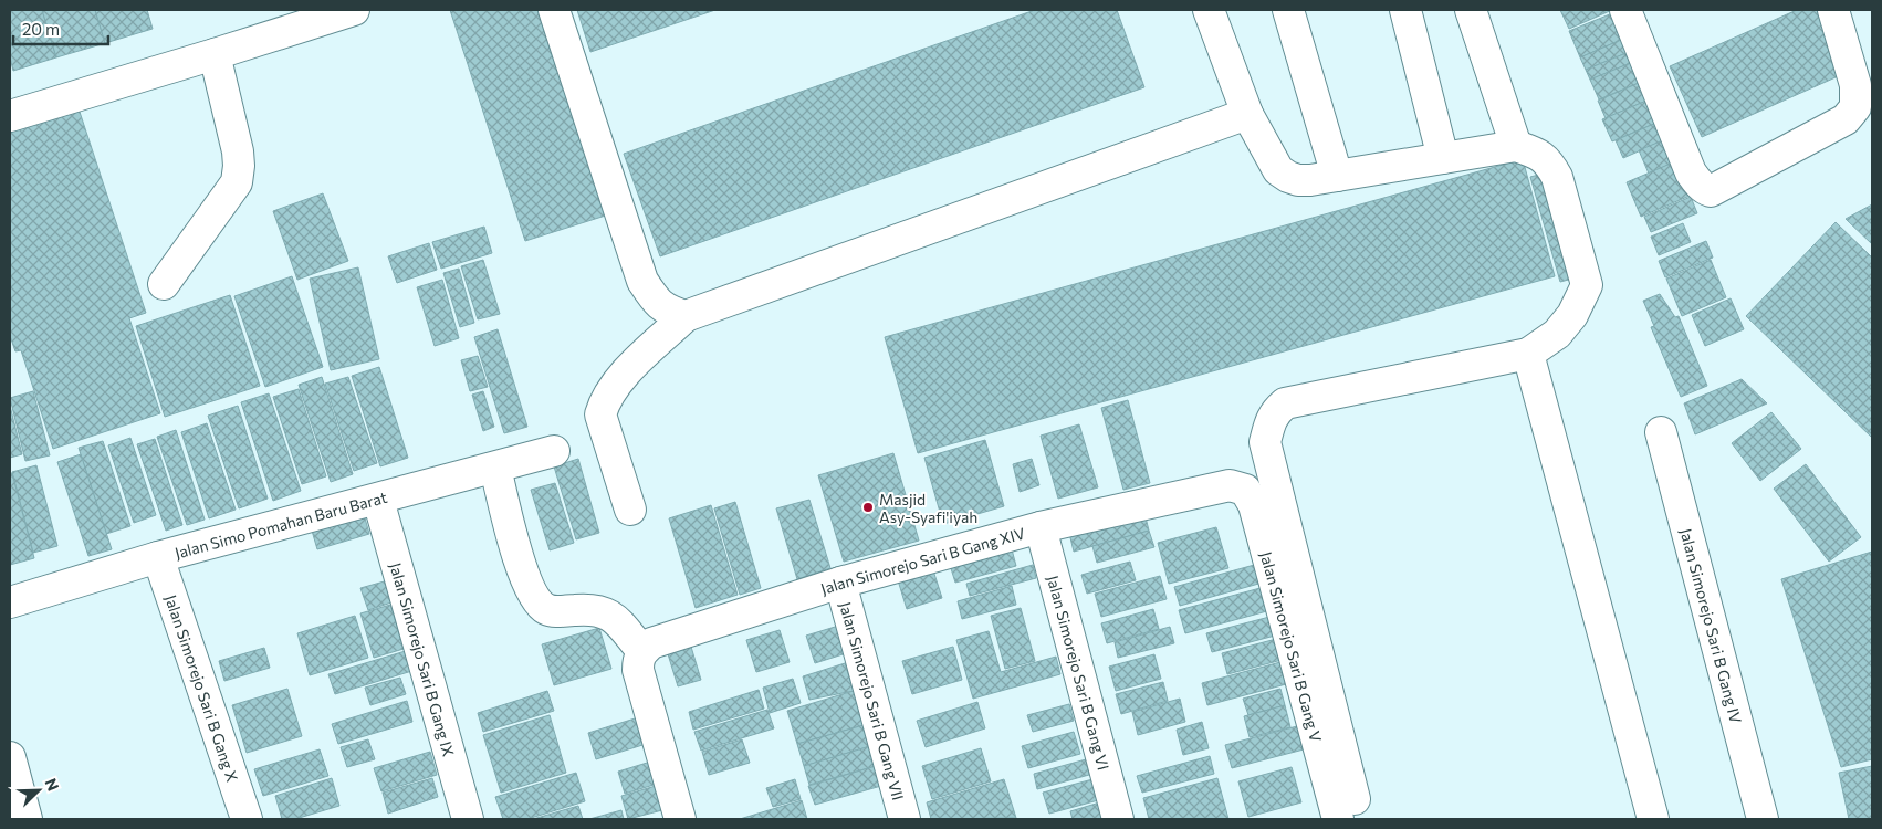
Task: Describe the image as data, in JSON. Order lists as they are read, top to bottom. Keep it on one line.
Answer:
{"streets":{"street":["Jalan Simo Pomahan Baru Barat","Jalan Simorejo Sari B Gang XIV","Jalan Simorejo Sari B Gang IV","Jalan Simorejo Sari B Gang V","Jalan Simorejo Sari B Gang IX","Jalan Simorejo Sari B Gang VI","Jalan Simorejo Sari B Gang X","Jalan Simorejo Sari B Gang VII"]},"crossings":[["Jalan Simo Pomahan Baru Barat","Jalan Simorejo Sari B Gang IX"],["Jalan Simo Pomahan Baru Barat","Jalan Simorejo Sari B Gang X"],["Jalan Simorejo Sari B Gang XIV","Jalan Simorejo Sari B Gang V"],["Jalan Simorejo Sari B Gang XIV","Jalan Simorejo Sari B Gang VI"],["Jalan Simorejo Sari B Gang XIV","Jalan Simorejo Sari B Gang VII"]],"places":["Masjid Asy-Syafi'iyah"],"scale_bar":"20 m","north":"top right"}
